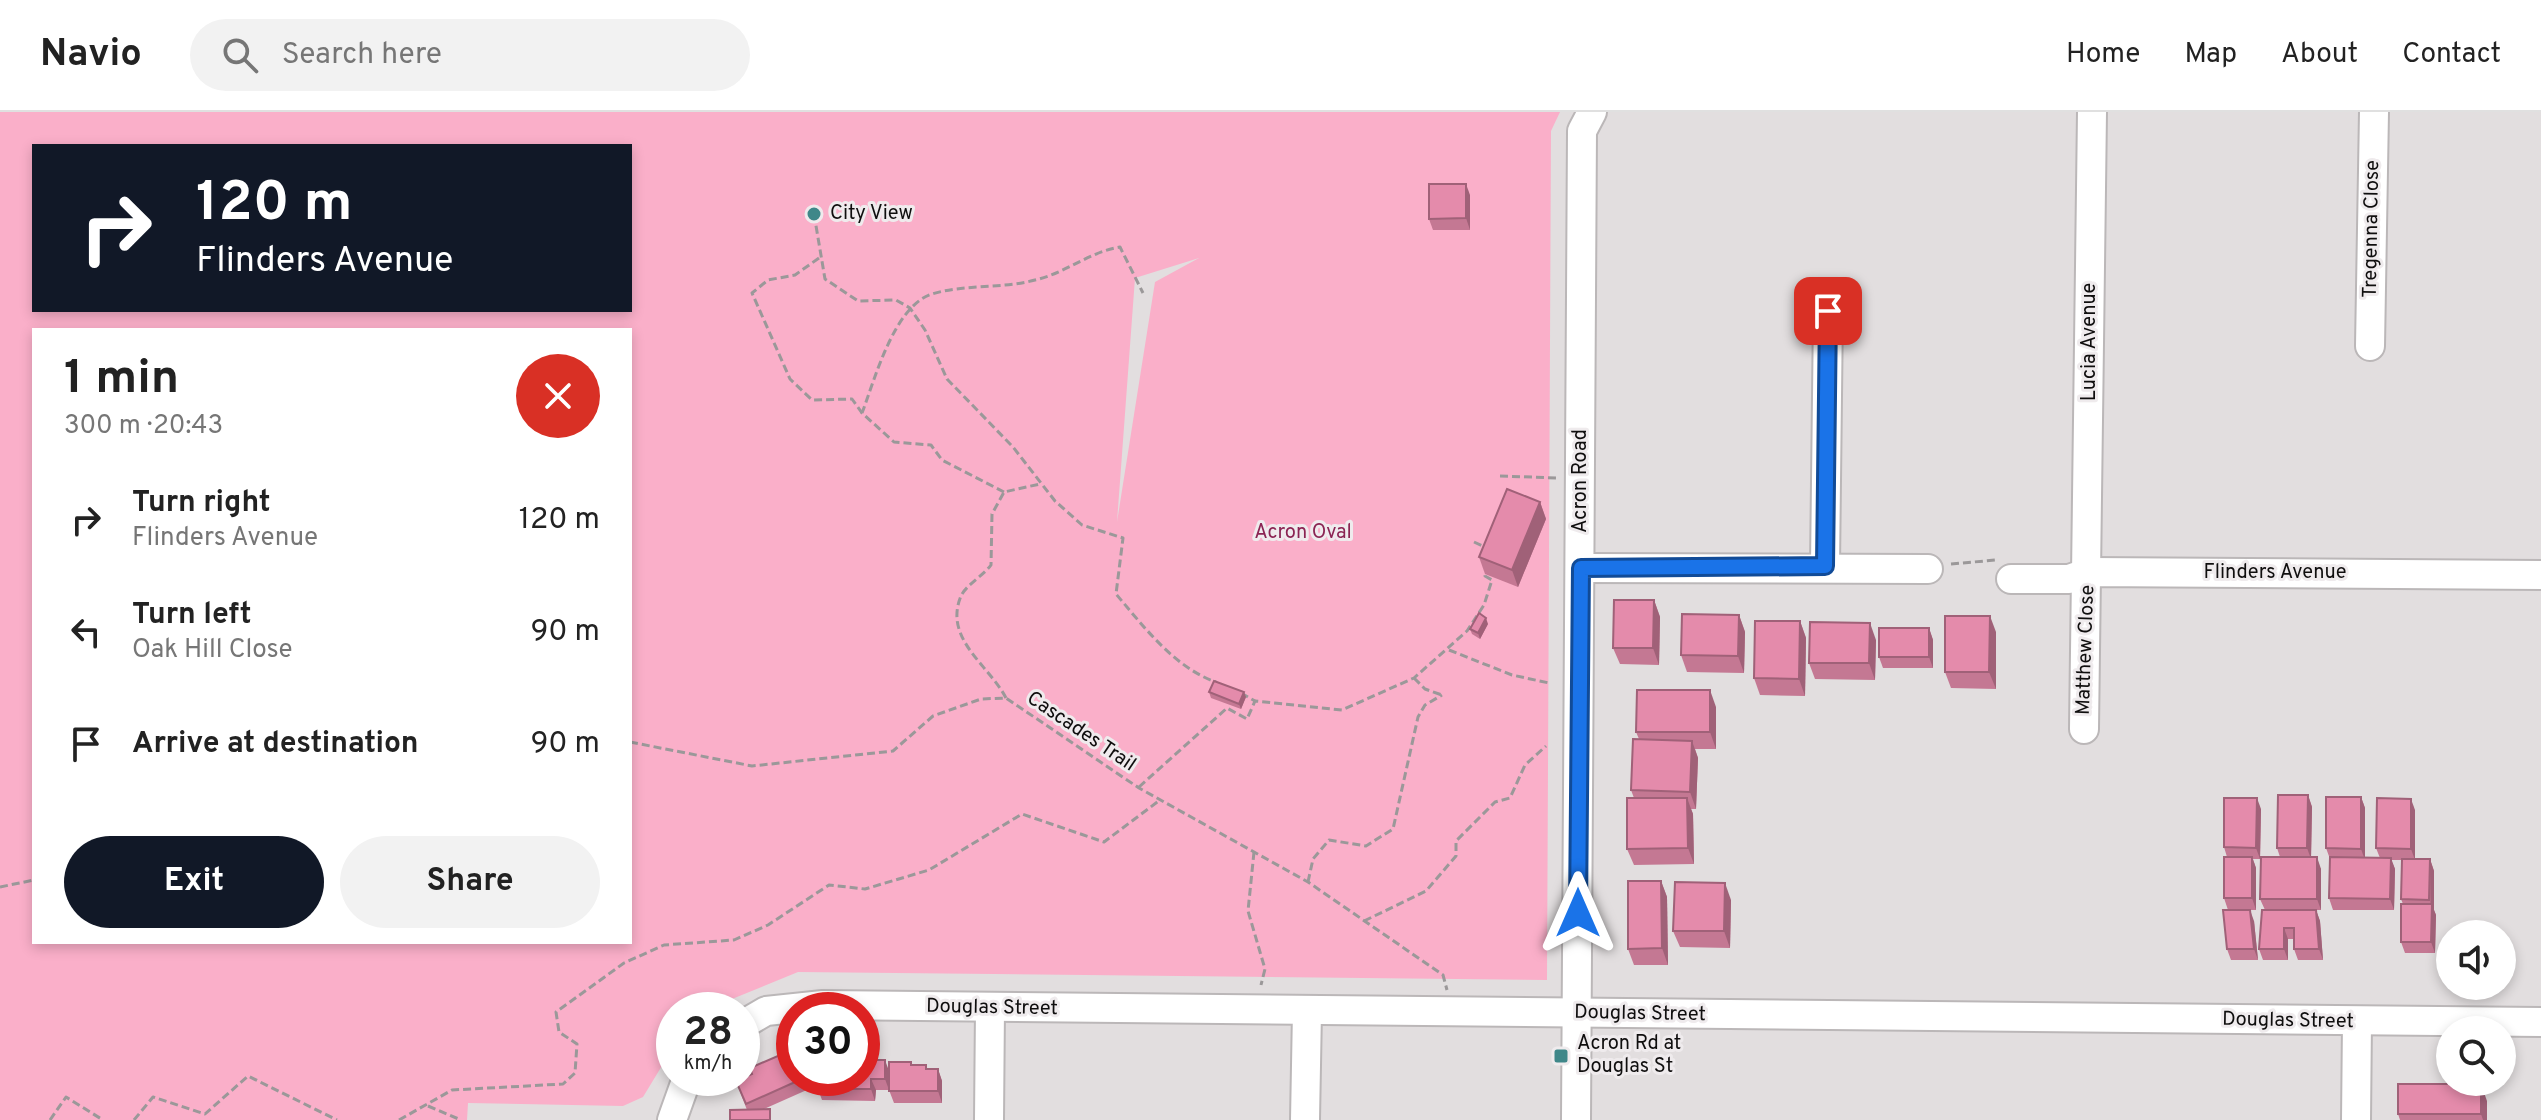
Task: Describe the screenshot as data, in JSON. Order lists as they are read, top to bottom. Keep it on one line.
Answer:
{"streets":{"street":["Tregenna Close","Lucia Avenue","Acron Road","Flinders Avenue","Matthew Close","Douglas Street"],"path":["Cascades Trail"]},"crossings":[["Lucia Avenue","Flinders Avenue"],["Lucia Avenue","Matthew Close"],["Acron Road","Douglas Street"],["Flinders Avenue","Matthew Close"],["Cascades Trail","Douglas Street"]],"parks":["Acron Oval"],"places":{"other":["City View"],"transit":["Acron Rd at Douglas St"]},"page":{"header":"Navio","search":"Search here","nav":["Home","Map","About","Contact"],"turn":["120 m","Flinders Avenue"],"heading":["1 min","300 m · 20:43"],"list":[{"name":"Turn right","note":"Flinders Avenue","value":"120 m"},{"name":"Turn left","note":"Oak Hill Close","value":"90 m"},{"name":"Arrive at destination","value":"90 m"}],"buttons":["Exit","Share"],"speed":"28 km/h","limit":"30"}}
